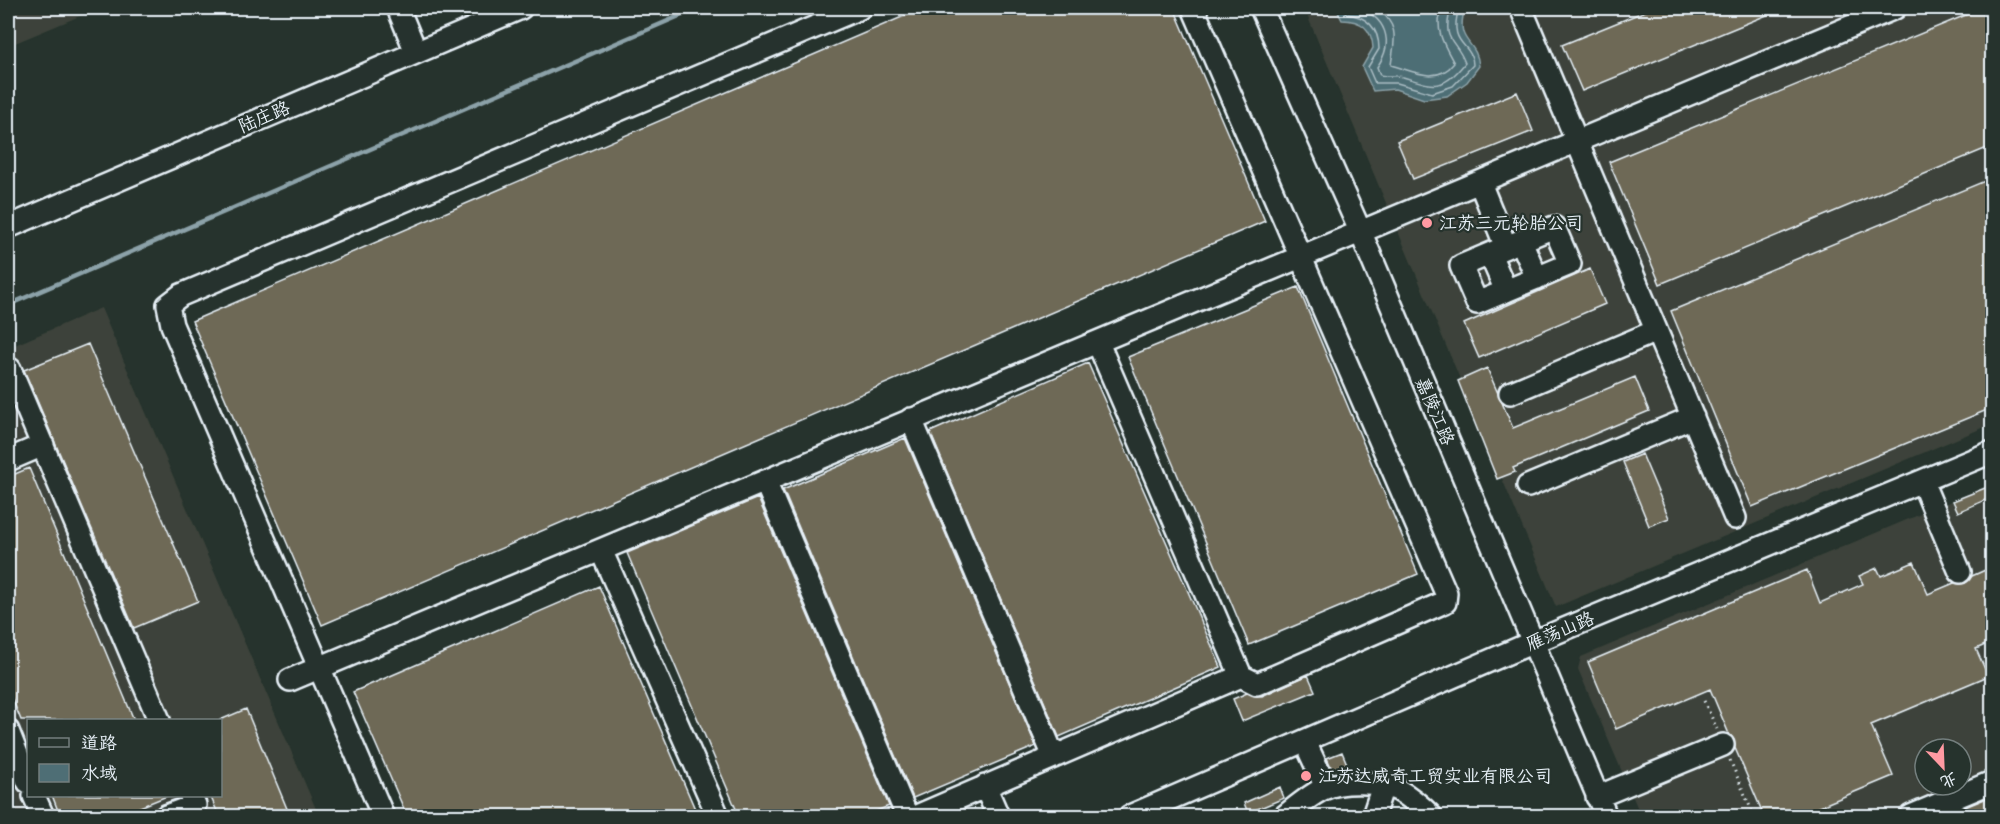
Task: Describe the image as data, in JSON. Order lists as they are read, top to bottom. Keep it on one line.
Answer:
{"streets":{"street":["陆庄路","嘉陵江路","雁荡山路"]},"crossings":[["嘉陵江路","雁荡山路"]],"places":["江苏三元轮胎公司","江苏达威奇工贸实业有限公司"],"legend":["道路","水域"],"north":"bottom right"}
